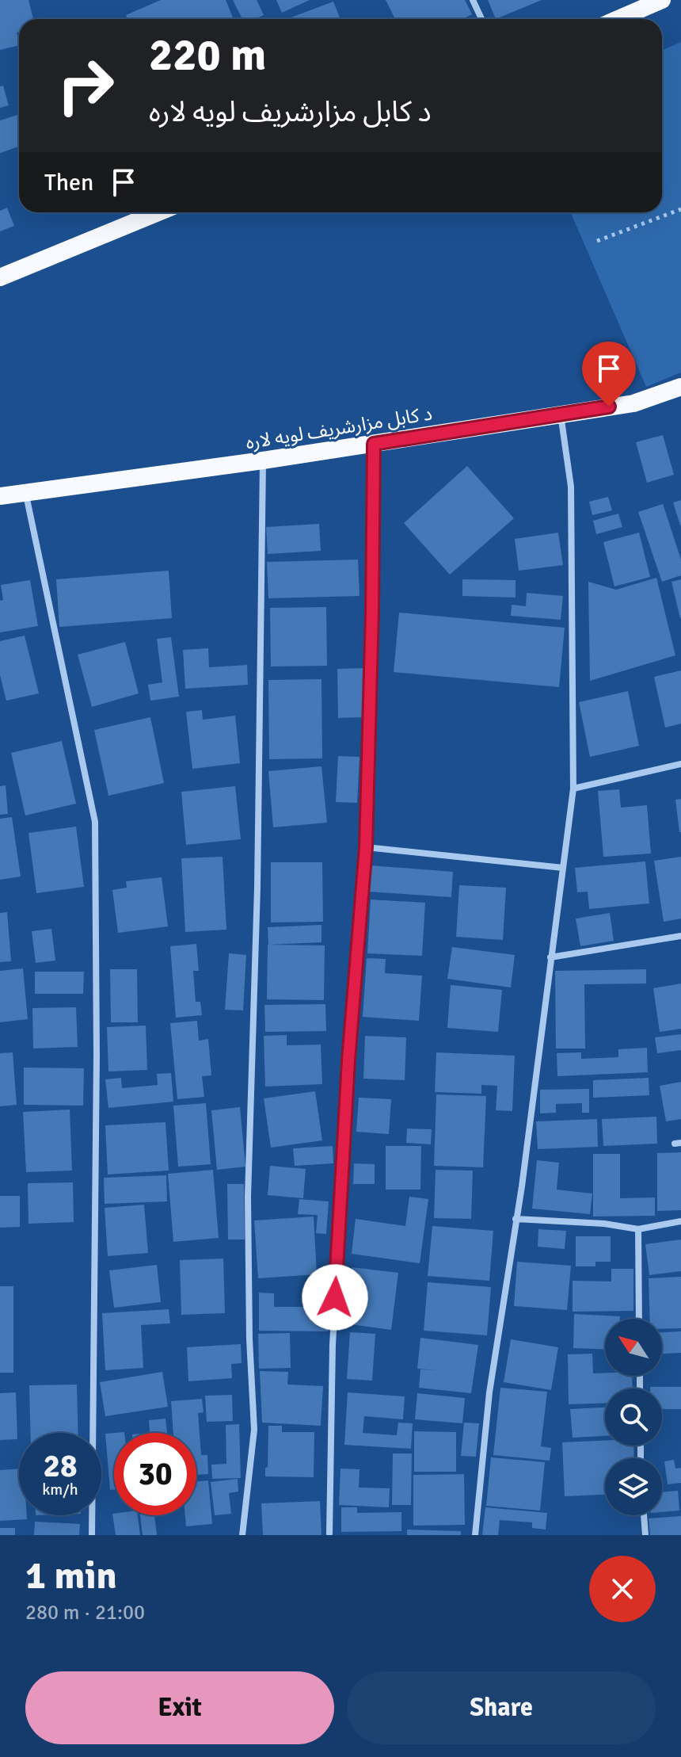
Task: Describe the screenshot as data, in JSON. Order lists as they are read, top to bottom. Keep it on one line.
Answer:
{"streets":{"highway":["د کابل مزارشریف لویه لاره"]},"north":"top left","page":{"turn":["220 m","د کابل مزارشریف لویه لاره"],"then":"Then","speed":"28 km/h","limit":"30","heading":["1 min","280 m · 21:00"],"buttons":["Exit","Share"]}}
